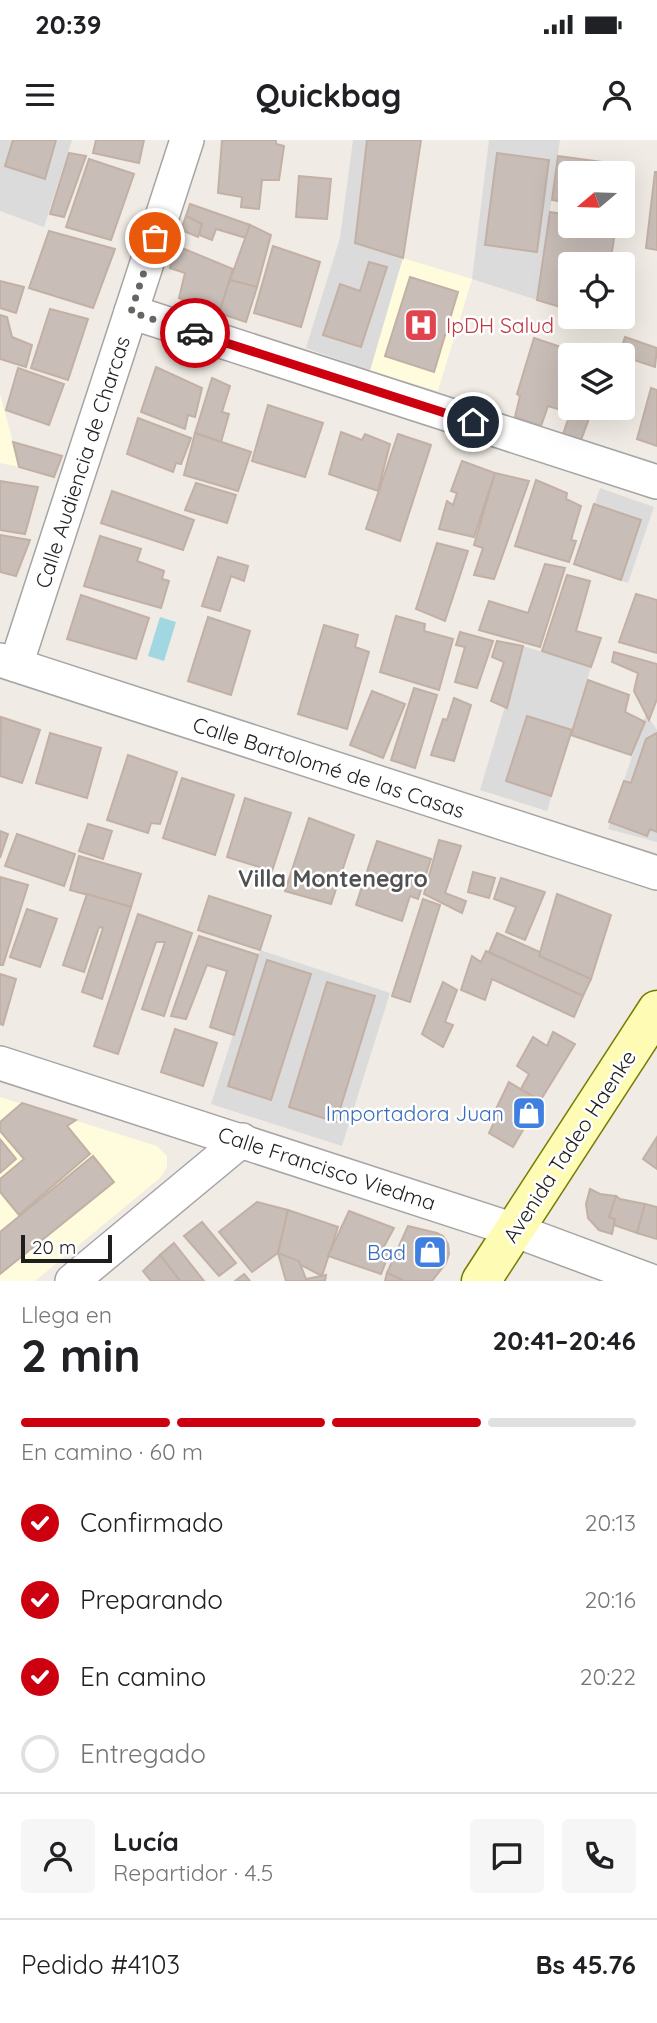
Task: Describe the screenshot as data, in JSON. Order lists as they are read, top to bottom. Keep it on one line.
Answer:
{"streets":{"main road":["Avenida Tadeo Haenke"],"street":["Calle Audiencia de Charcas","Calle Bartolomé de las Casas","Calle Francisco Viedma"]},"crossings":[["Calle Audiencia de Charcas","Calle Bartolomé de las Casas"],["Avenida Tadeo Haenke","Calle Francisco Viedma"]],"districts":["Villa Montenegro"],"places":{"hospital":["IpDH Salud"],"shop":["Importadora Juan","Bad"]},"scale_bar":"20 m","north":"left","page":{"status":"20:39","header":"Quickbag","scale":"20 m","heading":["2 min","Llega en","20:41–20:46"],"panel":["Lucía","Repartidor · 4.5","Pedido #4103","Bs 45.76"],"bar":"En camino · 60 m","list":[["Confirmado","20:13"],["Preparando","20:16"],["En camino","20:22"],"Entregado"]}}
